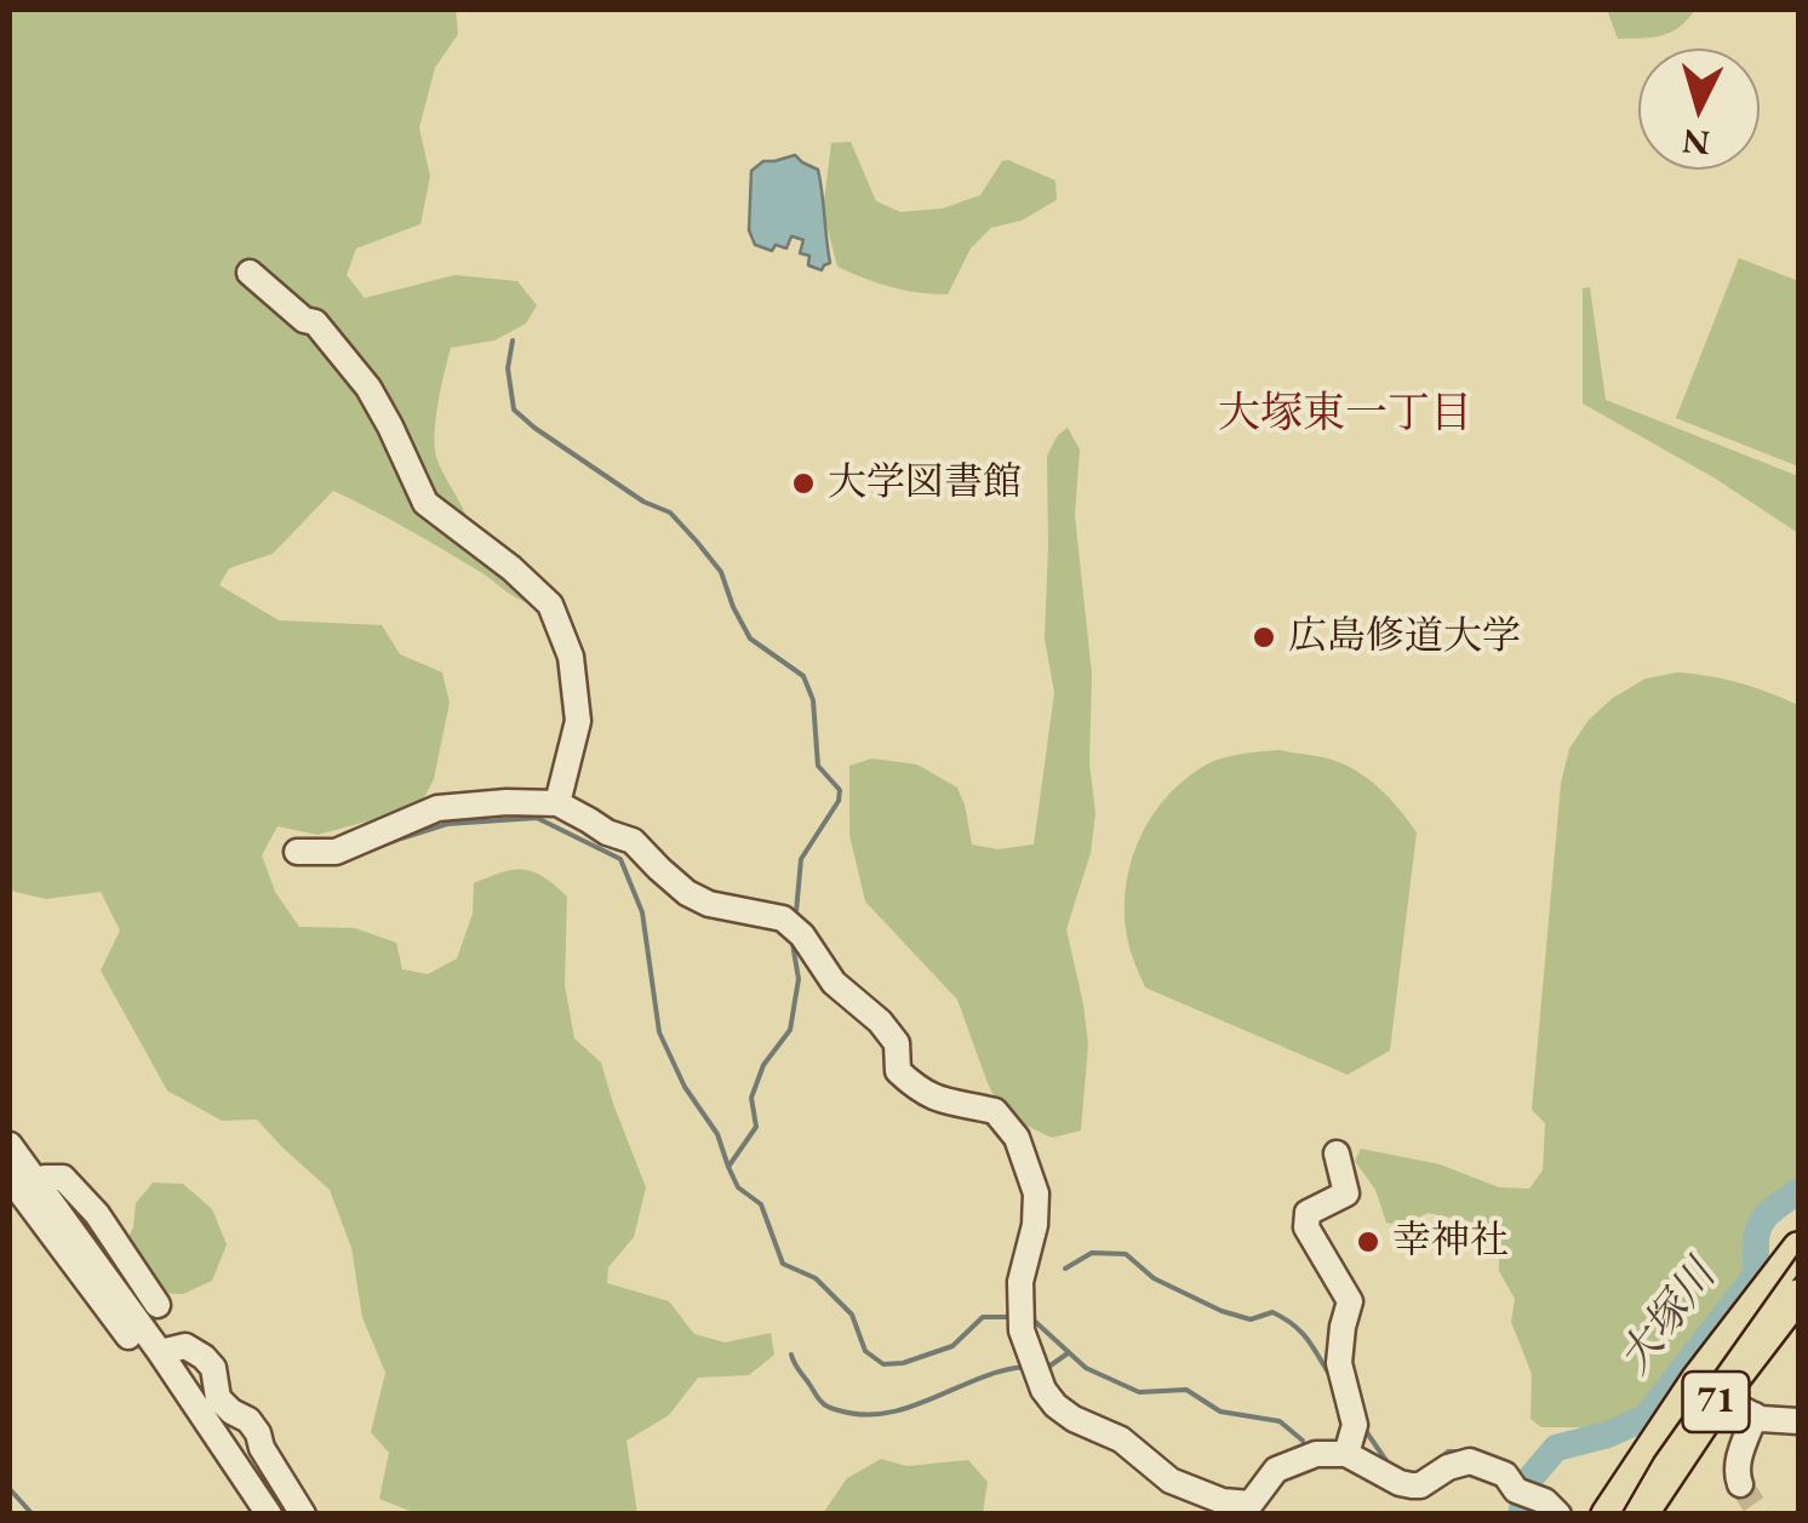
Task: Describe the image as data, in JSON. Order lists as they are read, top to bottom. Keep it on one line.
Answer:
{"streets":{"main road":["71"]},"districts":["大塚東一丁目"],"water":["大塚川"],"places":["大学図書館","広島修道大学","幸神社"],"north":"bottom"}
